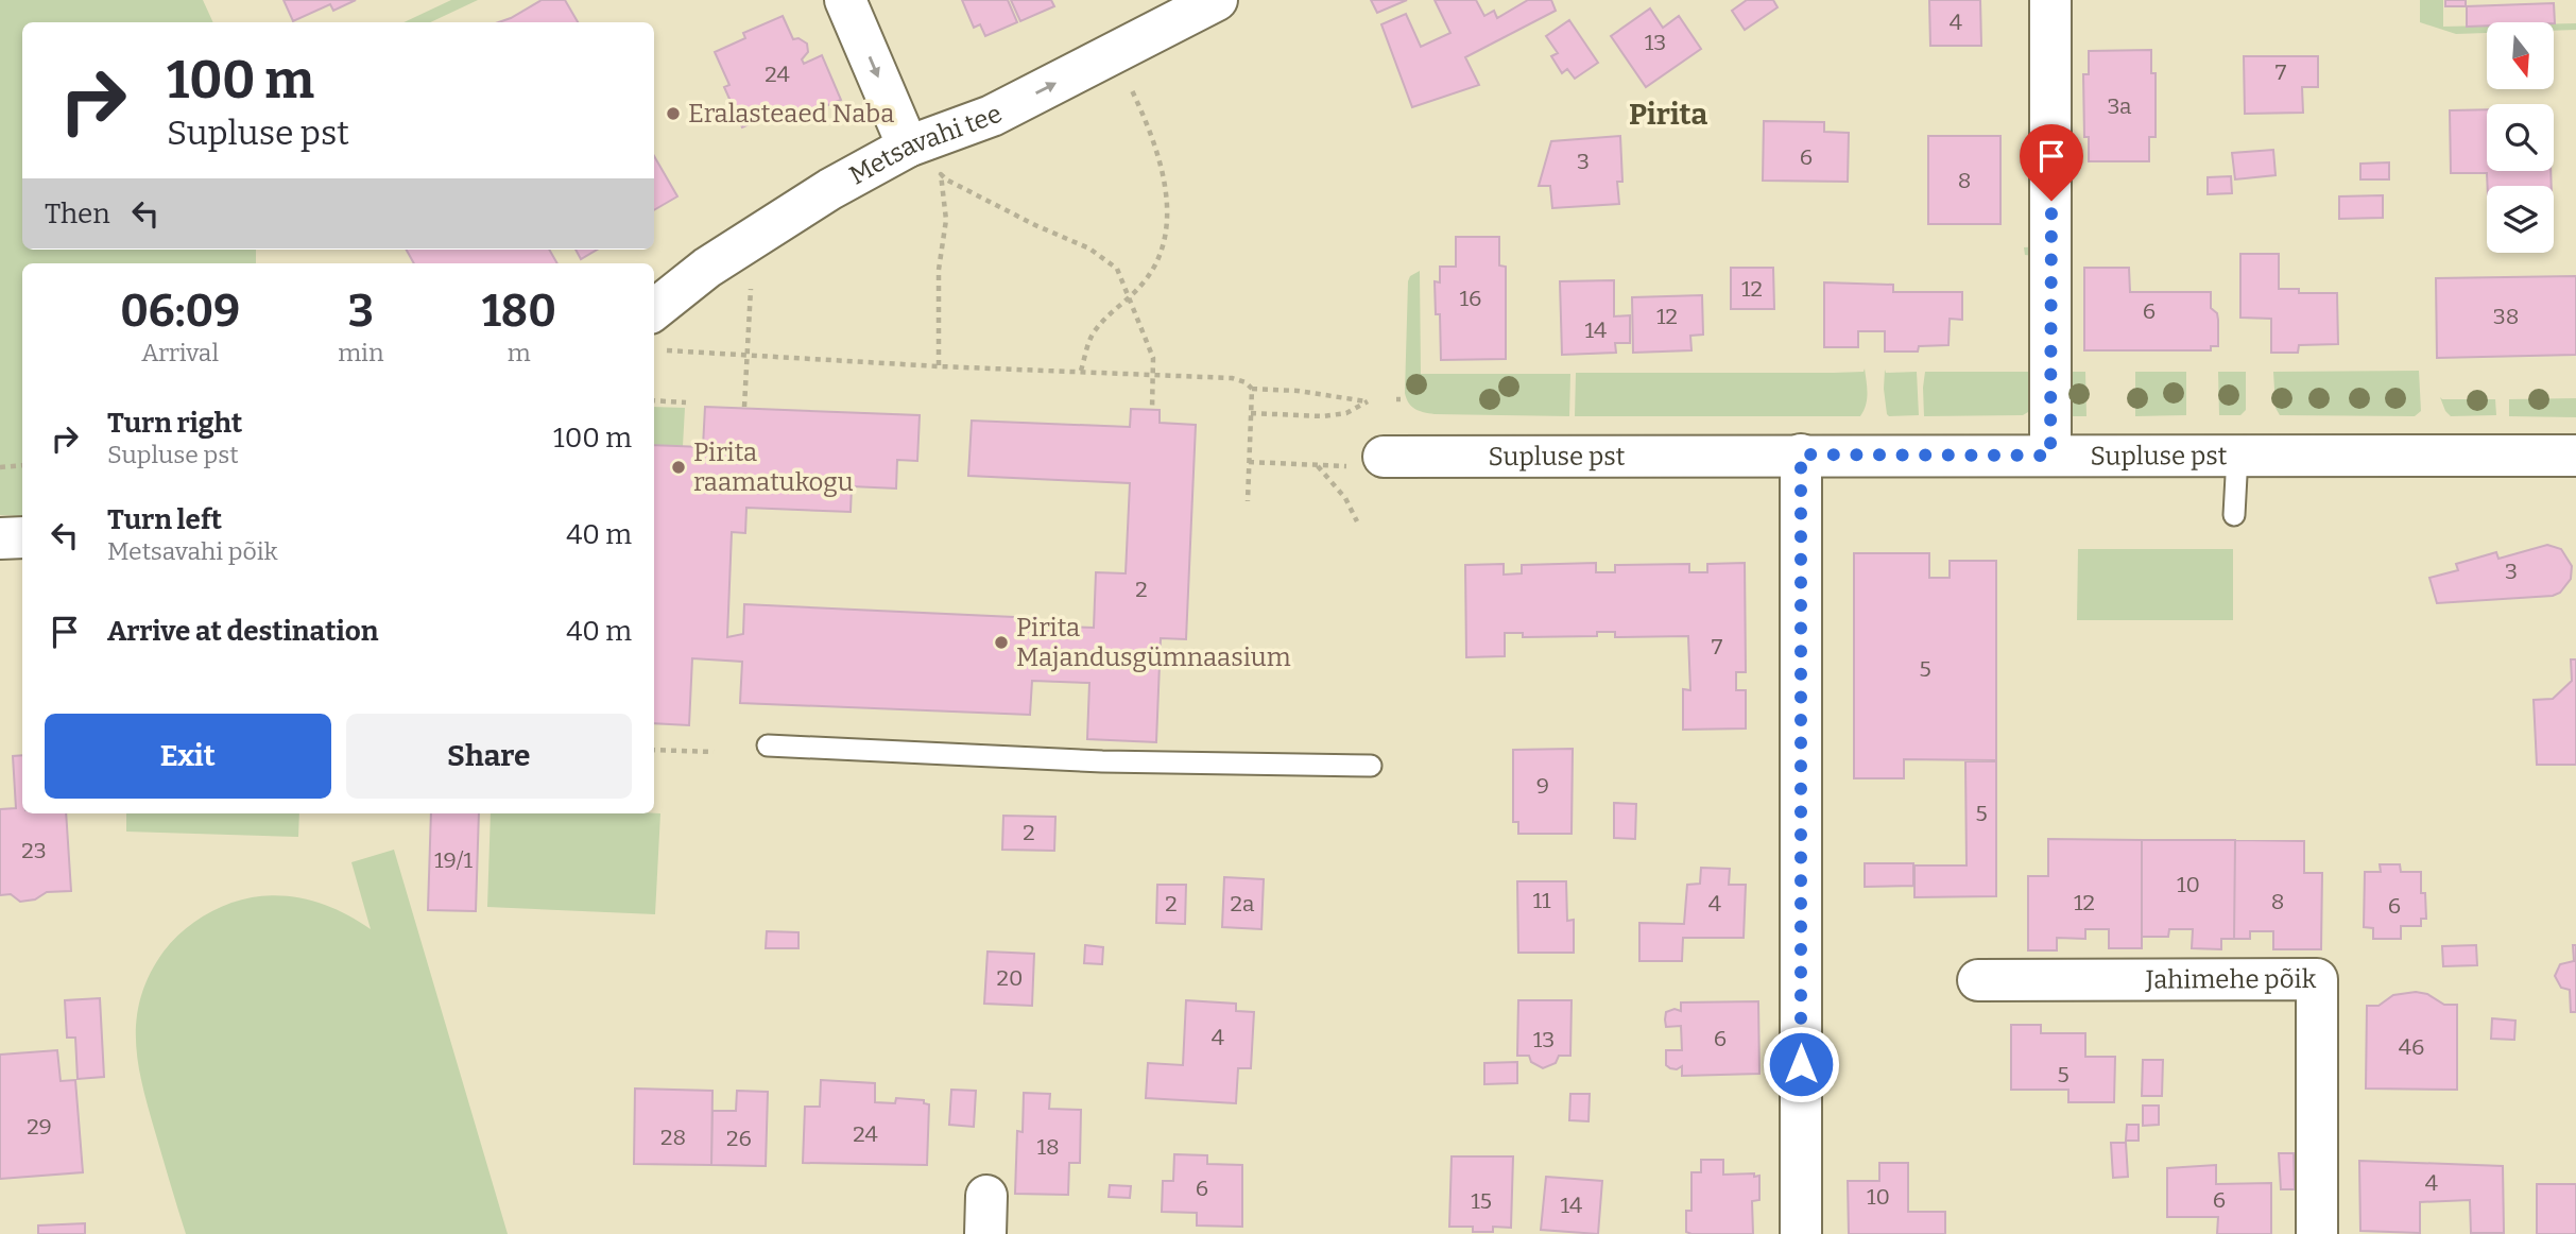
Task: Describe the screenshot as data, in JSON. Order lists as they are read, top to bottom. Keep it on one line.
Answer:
{"streets":{"street":["Metsavahi tee","Supluse pst","Jahimehe põik"]},"districts":["Pirita"],"places":["Eralasteaed Naba","Pirita raamatukogu","Pirita Majandusgümnaasium"],"house_numbers":["4","13","7","24","3a","6","3","8","12","16","6","12","38","14","3","2","7","5","9","5","2","23","19/1","10","11","8","12","2","2a","4","6","20","4","6","13","46","5","29","24","28","26","18","4","6","10","6","15","14"],"north":"bottom","page":{"turn":["100 m","Supluse pst"],"then":"Then","eta":["06:09","Arrival","3","min","180","m"],"list":[{"name":"Turn right","note":"Supluse pst","value":"100 m"},{"name":"Turn left","note":"Metsavahi põik","value":"40 m"},{"name":"Arrive at destination","value":"40 m"}],"buttons":["Exit","Share"]}}
